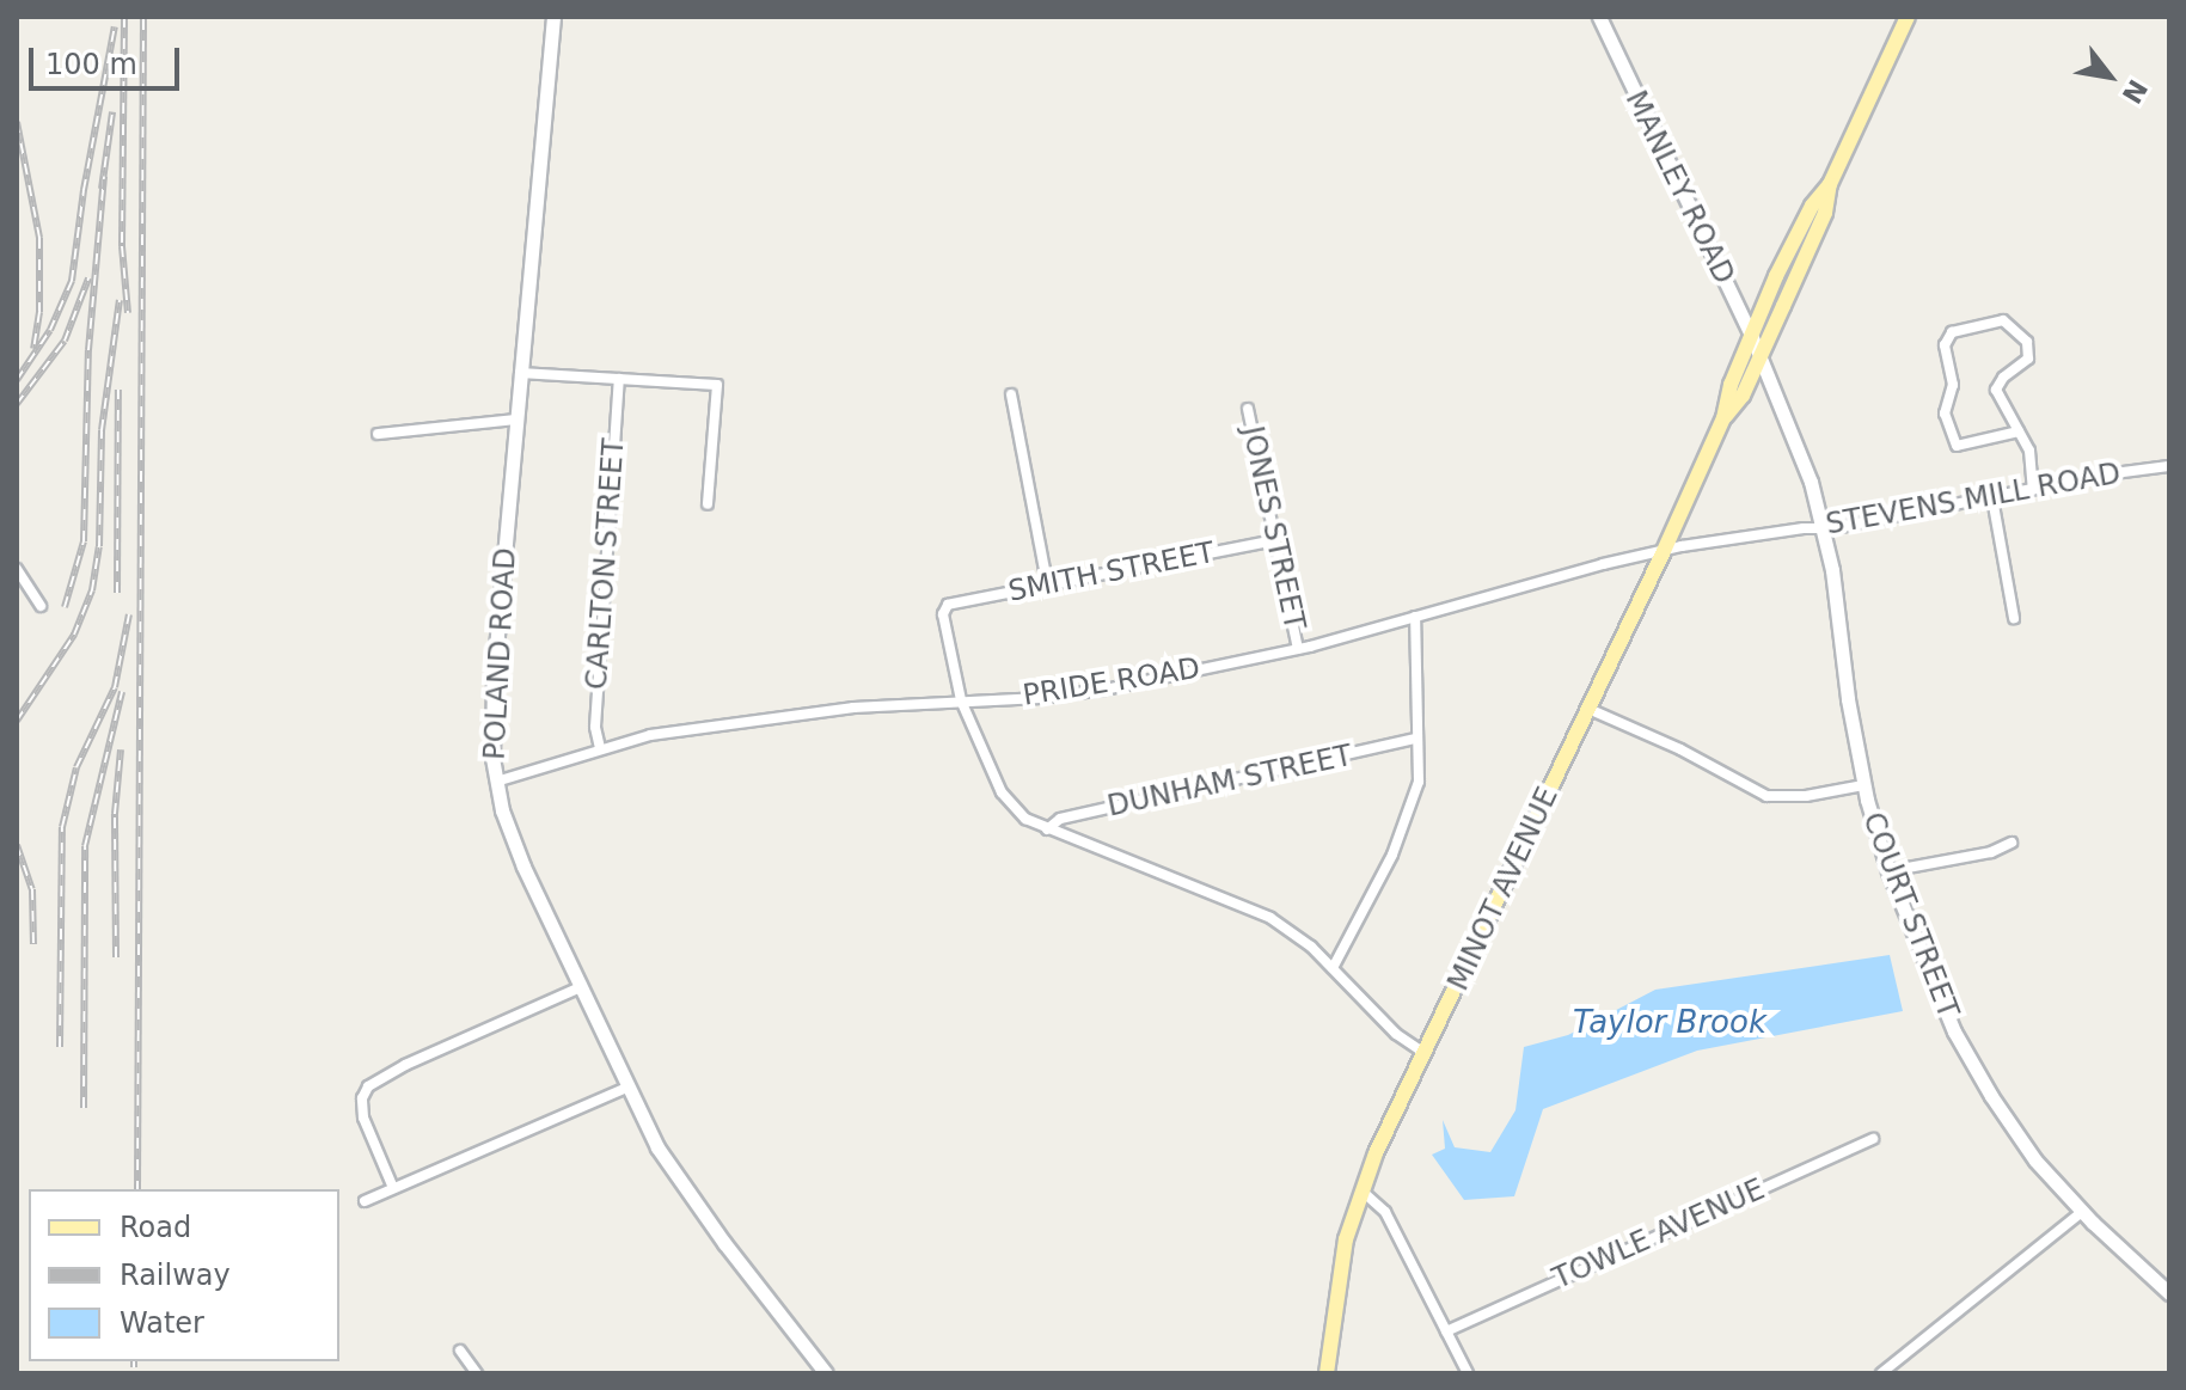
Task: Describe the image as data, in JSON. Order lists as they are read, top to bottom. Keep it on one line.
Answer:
{"streets":{"main road":["MINOT AVENUE"],"street":["MANLEY ROAD","STEVENS MILL ROAD","JONES STREET","CARLTON STREET","SMITH STREET","POLAND ROAD","PRIDE ROAD","DUNHAM STREET","COURT STREET","TOWLE AVENUE"]},"crossings":[["MANLEY ROAD","MINOT AVENUE"],["MANLEY ROAD","COURT STREET"],["STEVENS MILL ROAD","PRIDE ROAD"],["STEVENS MILL ROAD","MINOT AVENUE"],["STEVENS MILL ROAD","COURT STREET"],["JONES STREET","SMITH STREET"],["JONES STREET","PRIDE ROAD"],["CARLTON STREET","PRIDE ROAD"],["SMITH STREET","PRIDE ROAD"],["POLAND ROAD","PRIDE ROAD"],["PRIDE ROAD","MINOT AVENUE"],["MINOT AVENUE","COURT STREET"]],"water":["Taylor Brook"],"legend":["Road","Railway","Water"],"scale_bar":"100 m","north":"bottom right"}
